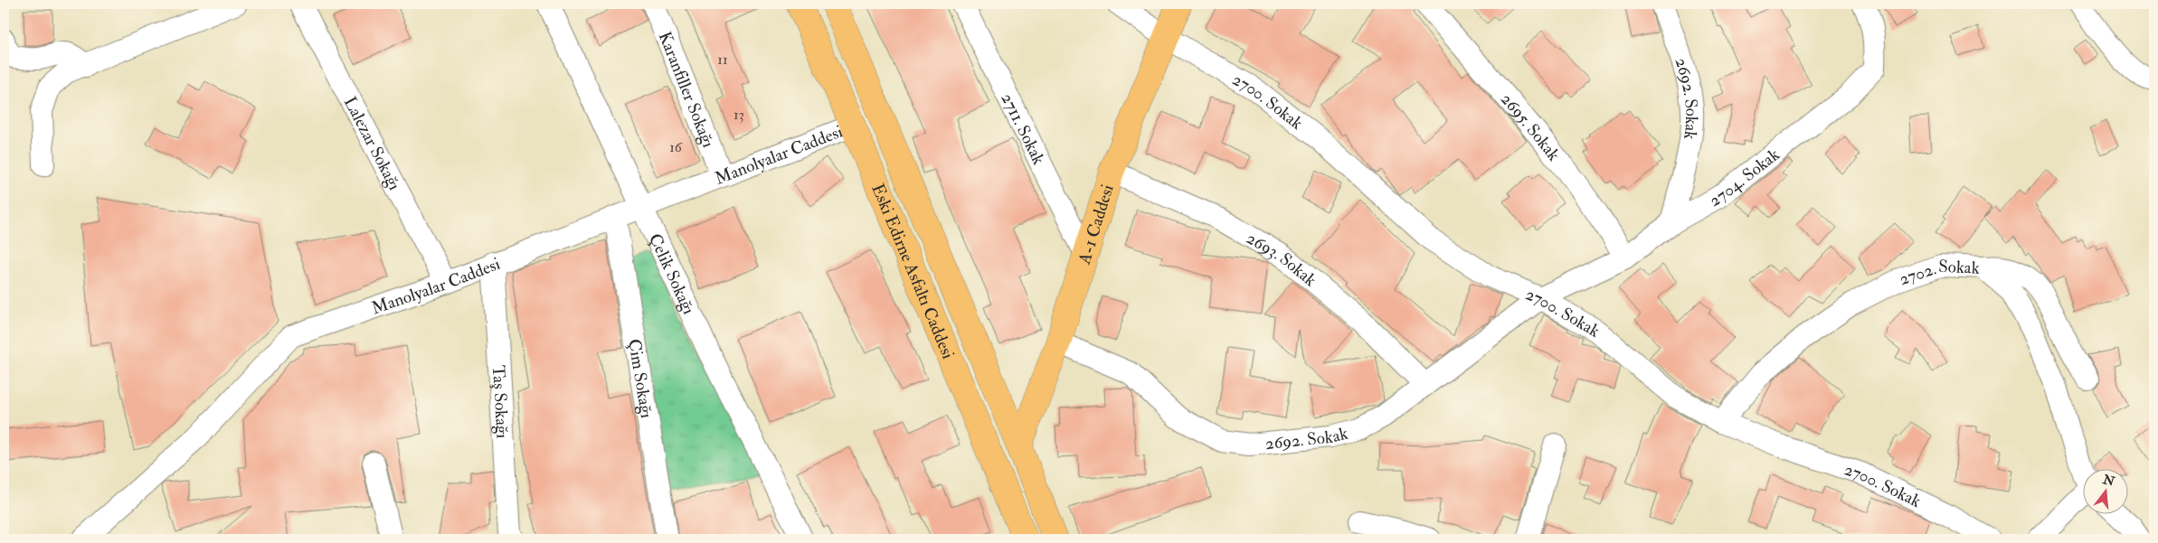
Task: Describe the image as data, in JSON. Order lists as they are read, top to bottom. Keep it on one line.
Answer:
{"streets":{"main road":["A-1 Caddesi","Eski Edirne Asfaltı Caddesi"],"street":["Karanfiller Sokağı","2692. Sokak","2700. Sokak","2695. Sokak","2711. Sokak","Lalezar Sokağı","Manolyalar Caddesi","2704. Sokak","2693. Sokak","Çelik Sokağı","2702. Sokak","Çim Sokağı","Taş Sokağı"]},"crossings":[["Karanfiller Sokağı","Manolyalar Caddesi"],["2692. Sokak","2700. Sokak"],["2692. Sokak","2704. Sokak"],["2692. Sokak","A-1 Caddesi"],["2692. Sokak","2693. Sokak"],["2700. Sokak","2704. Sokak"],["2700. Sokak","A-1 Caddesi"],["2700. Sokak","2702. Sokak"],["2695. Sokak","2704. Sokak"],["2711. Sokak","A-1 Caddesi"],["Lalezar Sokağı","Manolyalar Caddesi"],["Manolyalar Caddesi","Eski Edirne Asfaltı Caddesi"],["Manolyalar Caddesi","Çelik Sokağı"],["Manolyalar Caddesi","Çim Sokağı"],["Manolyalar Caddesi","Taş Sokağı"],["A-1 Caddesi","2693. Sokak"],["A-1 Caddesi","Eski Edirne Asfaltı Caddesi"]],"house_numbers":["11","13","16"],"north":"top"}
